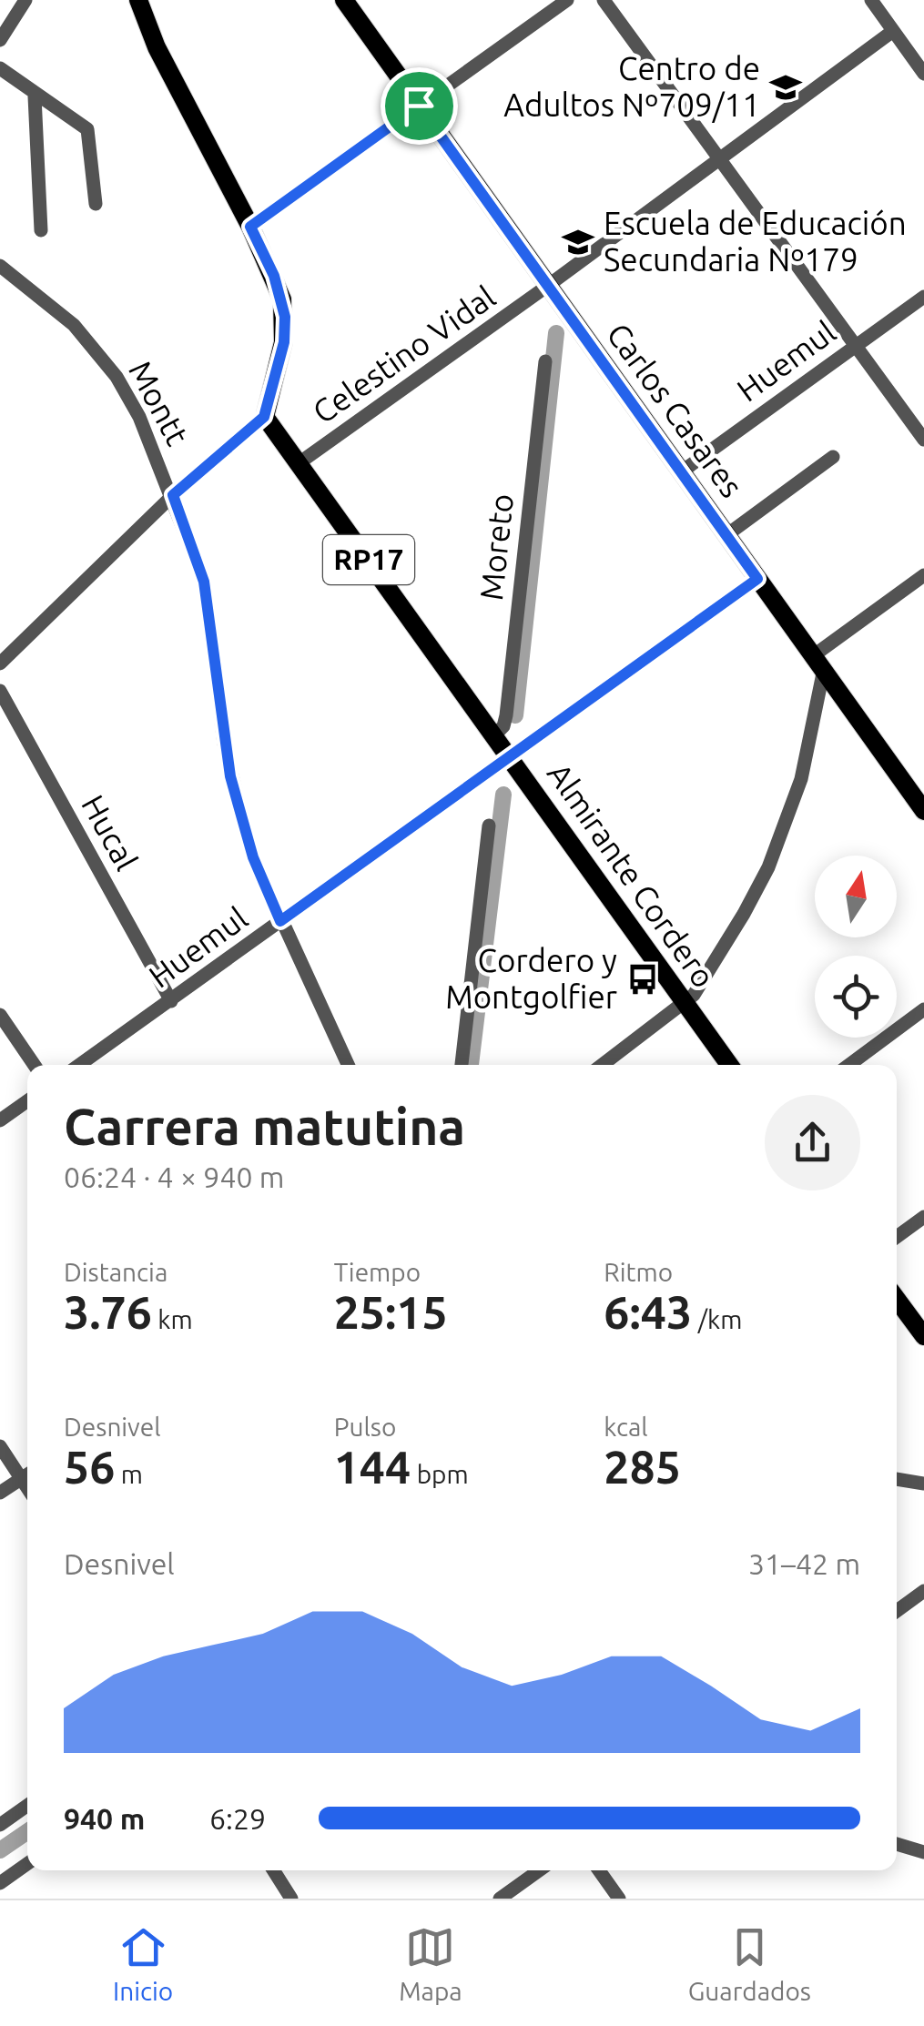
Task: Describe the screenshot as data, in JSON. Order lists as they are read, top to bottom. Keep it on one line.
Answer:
{"streets":{"main road":["Carlos Casares","RP17","Almirante Cordero"],"street":["Celestino Vidal","Huemul","Montt","Moreto","Hucal"]},"crossings":[["Celestino Vidal","Montt"],["Celestino Vidal","Carlos Casares"],["Celestino Vidal","Almirante Cordero"],["Huemul","Montt"],["Huemul","Carlos Casares"],["Huemul","Hucal"],["Huemul","Almirante Cordero"],["Moreto","Almirante Cordero"]],"places":{"school or university":["Centro de Adultos Nº709/11","Escuela de Educación Secundaria Nº179"],"bus stop":["Cordero y Montgolfier"]},"north":"top","page":{"heading":["Carrera matutina","06:24 · 4 × 940 m"],"stats":[["Distancia","3.76 km"],["Tiempo","25:15"],["Ritmo","6:43 /km"],["Desnivel","56 m"],["Pulso","144 bpm"],["kcal","285"]],"chart":["Desnivel","31–42 m"],"list":[{"name":"940 m","note":"6:29"}],"tabs":["Inicio","Mapa","Guardados"]}}
